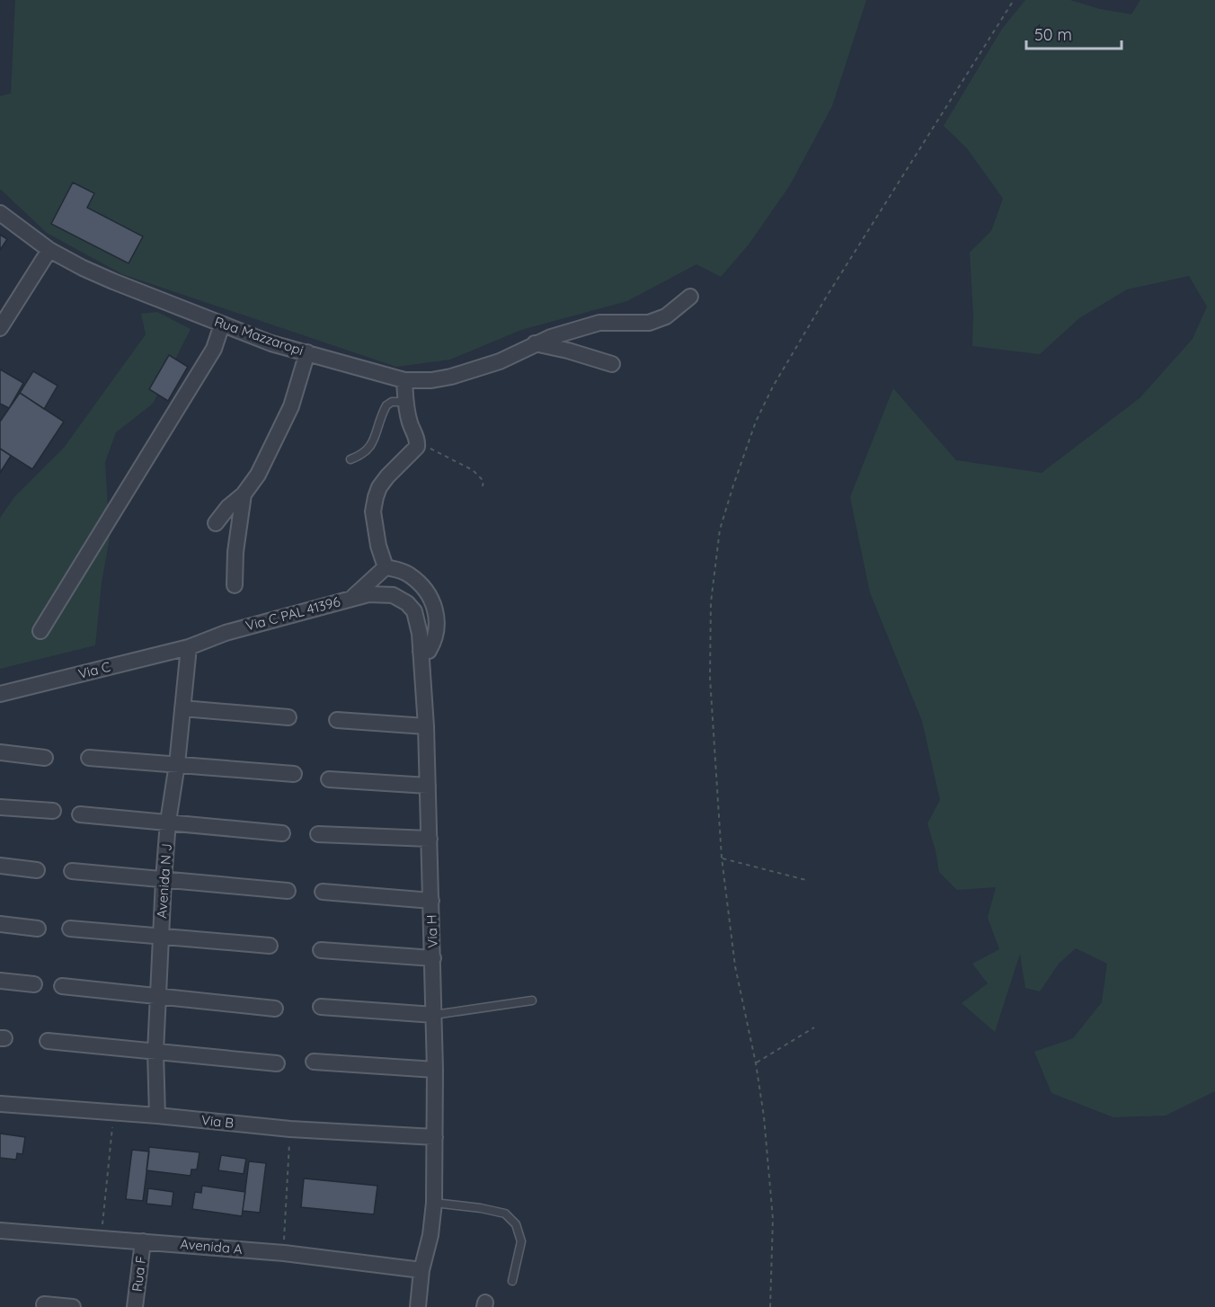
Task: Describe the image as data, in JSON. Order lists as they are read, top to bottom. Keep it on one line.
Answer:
{"streets":{"street":["Rua Mazzaropi","Via C PAL 41396","Via C","Avenida N J","Via H","Via B","Avenida A","Rua F"]},"crossings":[["Via C PAL 41396","Via C"],["Via C PAL 41396","Avenida N J"],["Via C PAL 41396","Via H"],["Via C","Avenida N J"],["Avenida N J","Via B"],["Via H","Via B"],["Via H","Avenida A"],["Avenida A","Rua F"]],"scale_bar":"50 m"}
